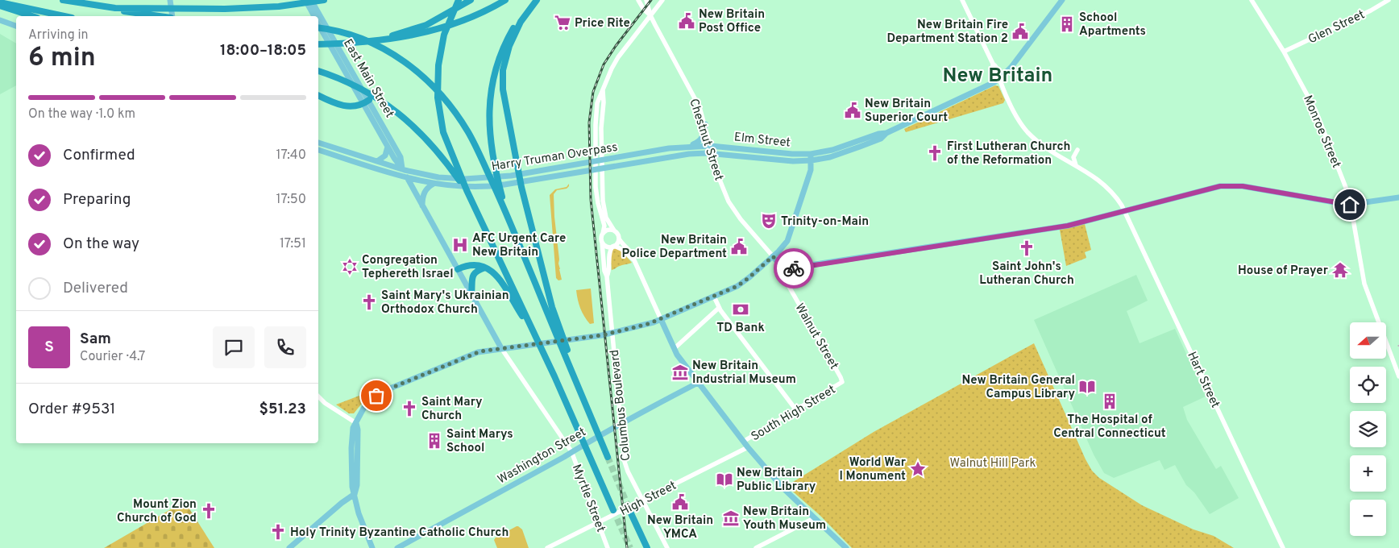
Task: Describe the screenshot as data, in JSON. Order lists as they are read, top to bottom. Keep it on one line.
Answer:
{"streets":{"main road":["East Main Street","Elm Street","Harry Truman Overpass","Washington Street"],"street":["Glen Street","Monroe Street","Chestnut Street","Walnut Street","Hart Street","Columbus Boulevard","South High Street","Myrtle Street","High Street"]},"crossings":[["Glen Street","Monroe Street"],["East Main Street","Harry Truman Overpass"],["East Main Street","Myrtle Street"],["Chestnut Street","Elm Street"],["Chestnut Street","Harry Truman Overpass"],["Elm Street","Harry Truman Overpass"],["Walnut Street","South High Street"],["Columbus Boulevard","Washington Street"],["Columbus Boulevard","High Street"],["Washington Street","Myrtle Street"],["Myrtle Street","High Street"]],"districts":["New Britain"],"parks":["Walnut Hill Park"],"places":{"public building":["New Britain Post Office","New Britain Fire Department Station 2","New Britain Superior Court","New Britain Police Department","New Britain YMCA"],"supermarket":["Price Rite"],"building":["School Apartments","The Hospital of Central Connecticut","Saint Marys School"],"church":["First Lutheran Church of the Reformation","Saint John's Lutheran Church","Saint Mary's Ukrainian Orthodox Church","Saint Mary Church","Mount Zion Church of God","Holy Trinity Byzantine Catholic Church"],"theatre":["Trinity-on-Main"],"hospital":["AFC Urgent Care New Britain"],"synagogue":["Congregation Tephereth Israel"],"temple":["House of Prayer"],"bank":["TD Bank"],"museum":["New Britain Industrial Museum","New Britain Youth Museum"],"library":["New Britain General Campus Library","New Britain Public Library"],"place":["World War I Monument"]},"north":"left","page":{"heading":["6 min","Arriving in","18:00–18:05"],"panel":["Sam","Courier · 4.7","Order #9531","$51.23"],"bar":"On the way · 1.0 km","list":[["Confirmed","17:40"],["Preparing","17:50"],["On the way","17:51"],"Delivered"],"map_buttons":["+","−"],"round":"S"}}
